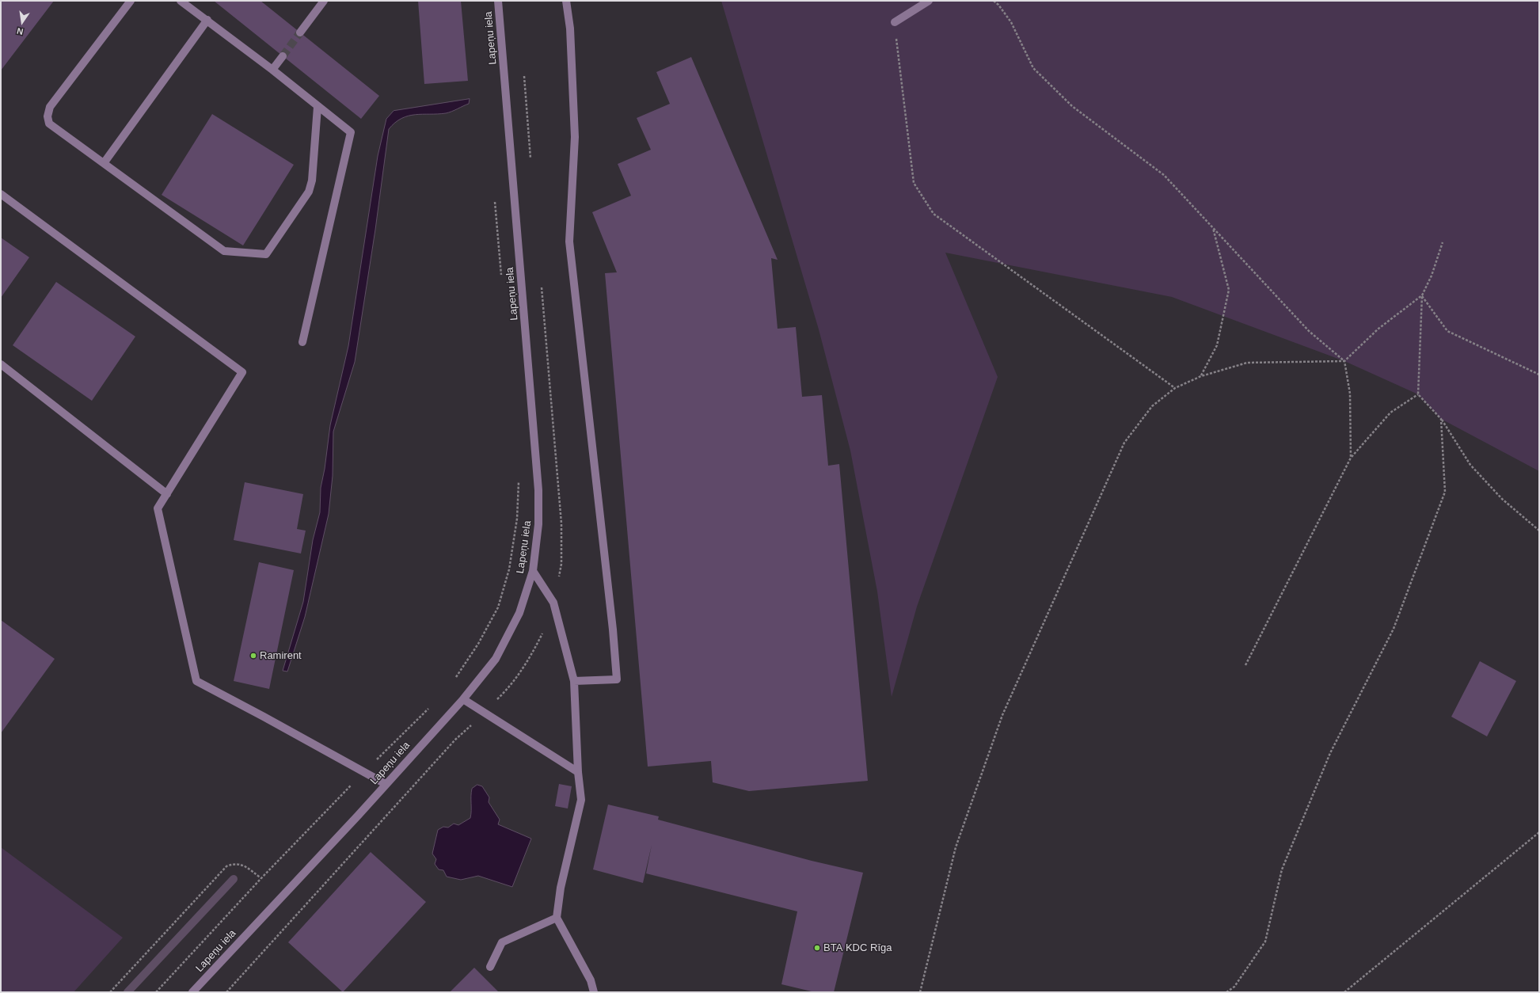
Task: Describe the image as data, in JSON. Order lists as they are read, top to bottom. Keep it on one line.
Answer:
{"streets":{"street":["Lapeņu iela"]},"places":["Ramirent","BTA KDC Rīga"],"north":"bottom"}
